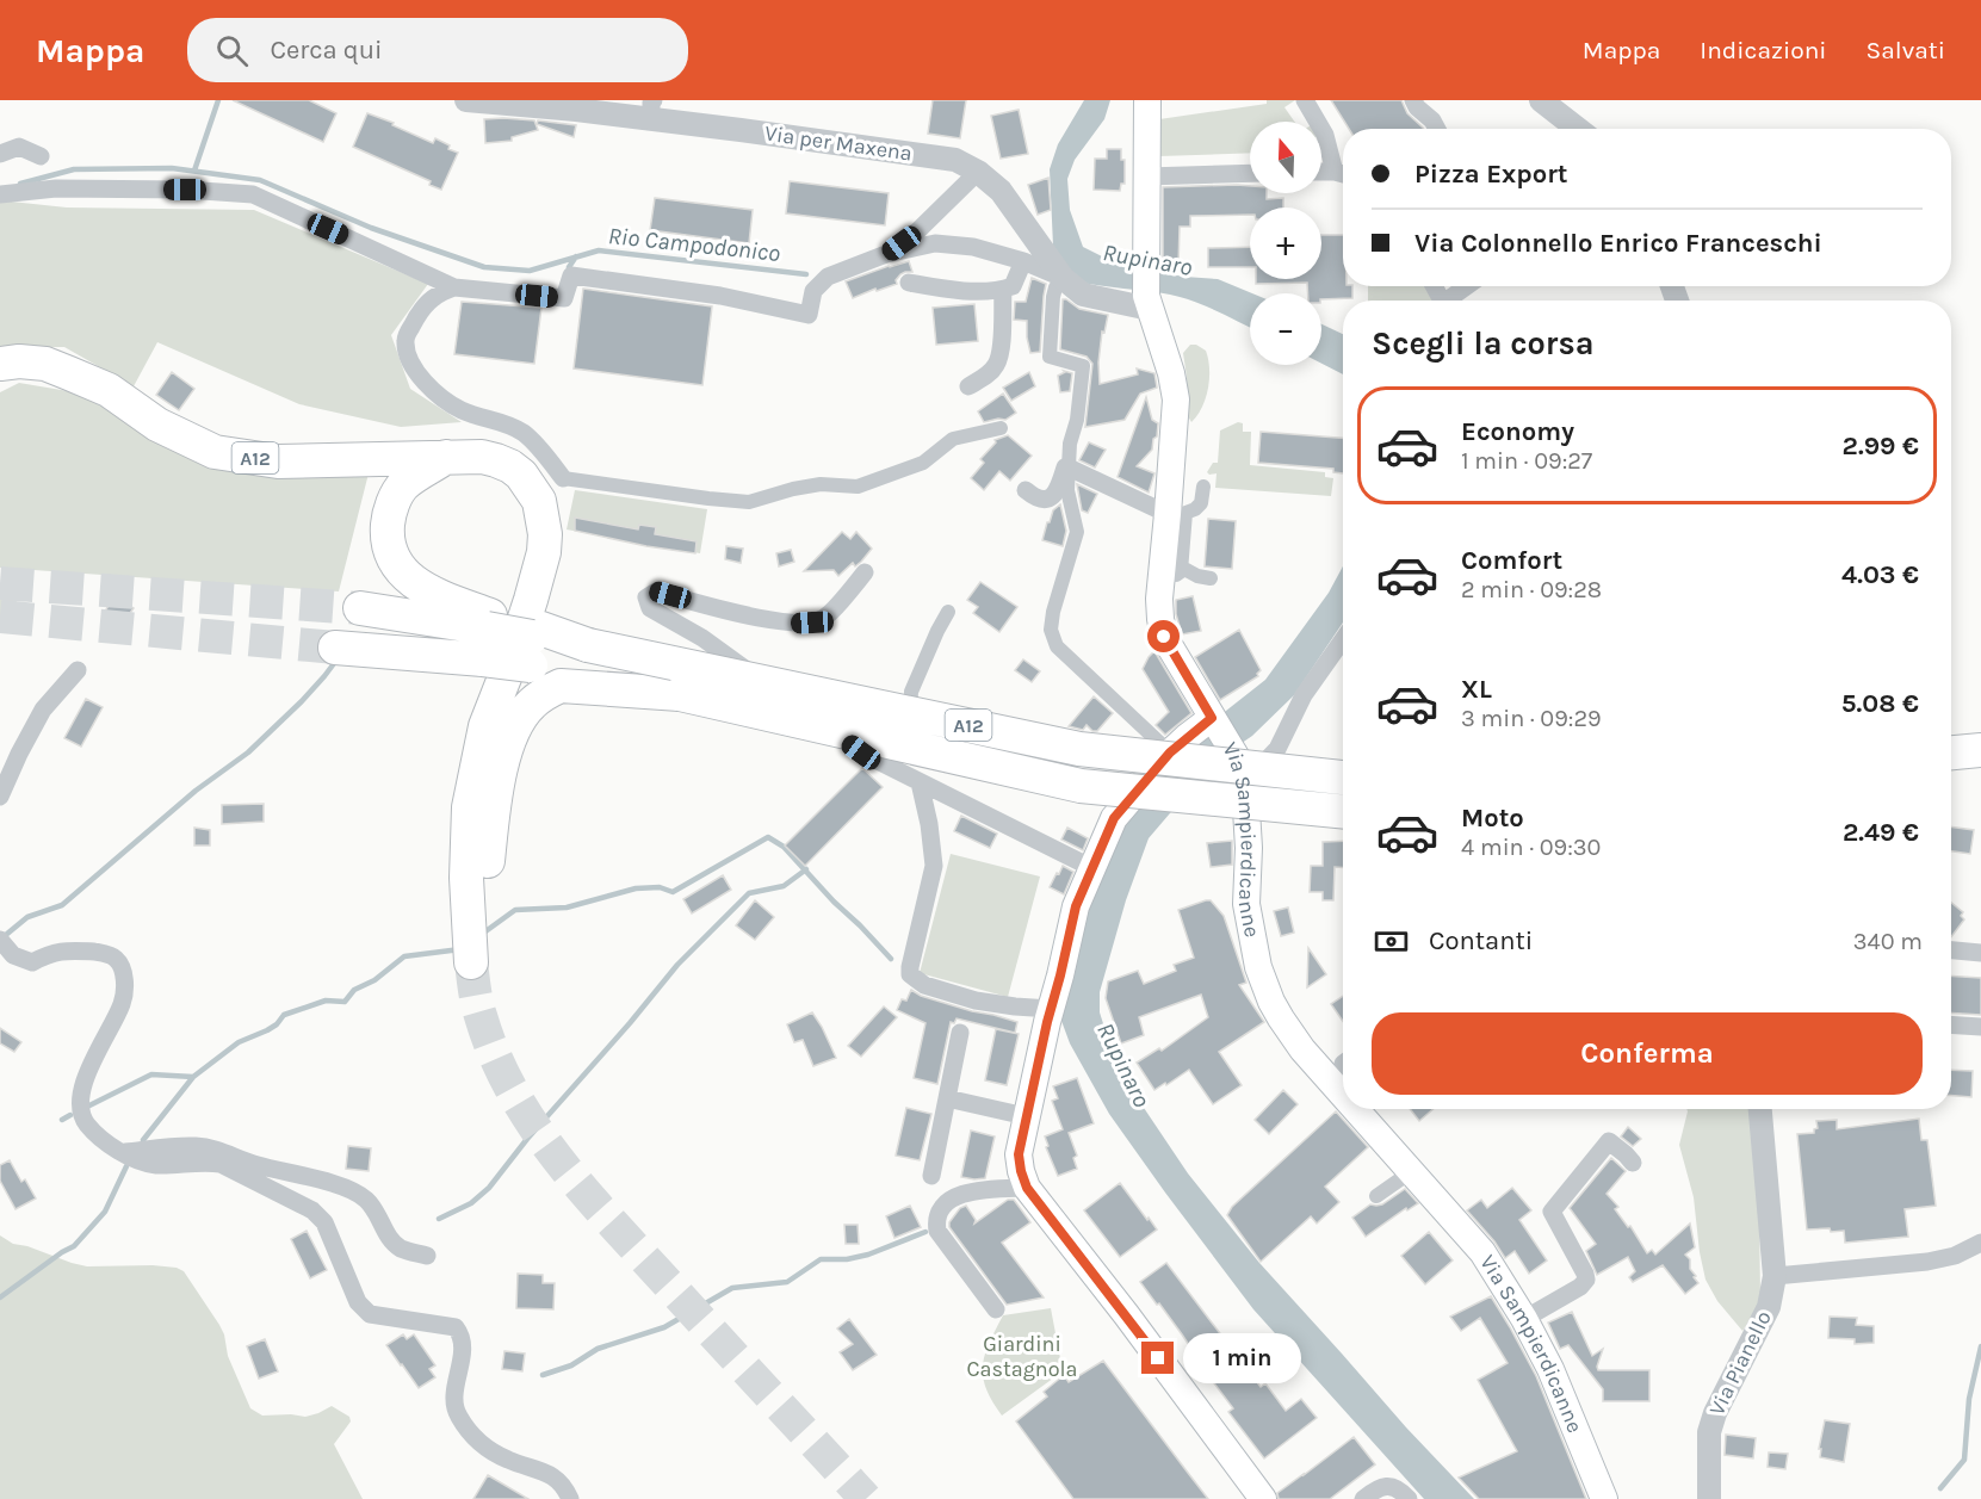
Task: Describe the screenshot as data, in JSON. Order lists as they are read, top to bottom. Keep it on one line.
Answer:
{"streets":{"highway":["A12"],"main road":["Via Sampierdicanne"],"street":["Via per Maxena","Via Pianello"]},"crossings":[["Via per Maxena","Via Sampierdicanne"]],"water":["Rio Campodonico","Rupinaro"],"parks":["Giardini Castagnola"],"north":"top","page":{"header":"Mappa","search":"Cerca qui","nav":["Mappa","Indicazioni","Salvati"],"map_buttons":["+","−"],"banner":["Pizza Export","Via Colonnello Enrico Franceschi"],"heading":"Scegli la corsa","list":[{"name":"Economy","note":"1 min · 09:27","value":"2.99 €"},{"name":"Comfort","note":"2 min · 09:28","value":"4.03 €"},{"name":"XL","note":"3 min · 09:29","value":"5.08 €"},{"name":"Moto","note":"4 min · 09:30","value":"2.49 €"}],"pay":["Contanti","340 m"],"buttons":"Conferma","bubble":"1 min"}}
